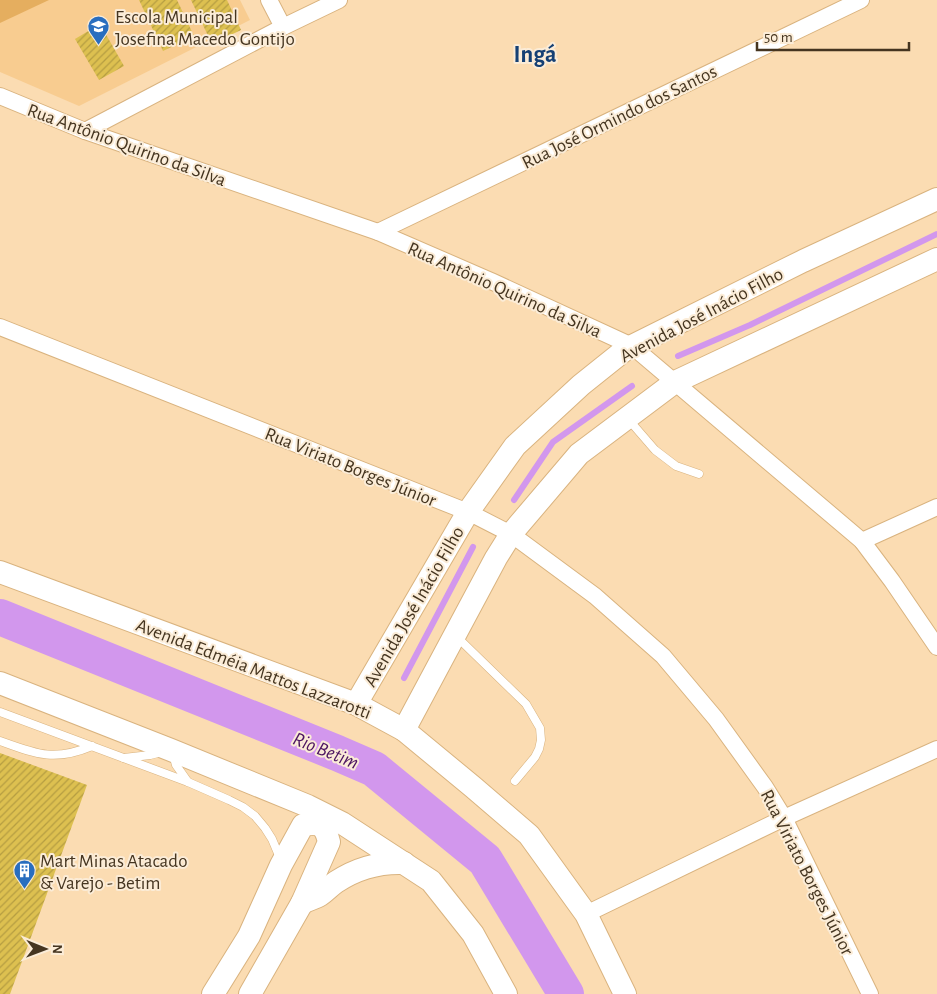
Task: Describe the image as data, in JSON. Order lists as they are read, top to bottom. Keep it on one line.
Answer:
{"streets":{"street":["Rua José Ormindo dos Santos","Rua Antônio Quirino da Silva","Avenida José Inácio Filho","Rua Viriato Borges Júnior","Avenida Edméia Mattos Lazzarotti"]},"crossings":[["Rua José Ormindo dos Santos","Rua Antônio Quirino da Silva"],["Rua Antônio Quirino da Silva","Avenida José Inácio Filho"],["Avenida José Inácio Filho","Rua Viriato Borges Júnior"],["Avenida José Inácio Filho","Avenida Edméia Mattos Lazzarotti"]],"districts":["Ingá"],"water":["Rio Betim"],"places":{"school or university":["Escola Municipal Josefina Macedo Gontijo"],"building":["Mart Minas Atacado & Varejo - Betim"]},"scale_bar":"50 m","north":"right"}
